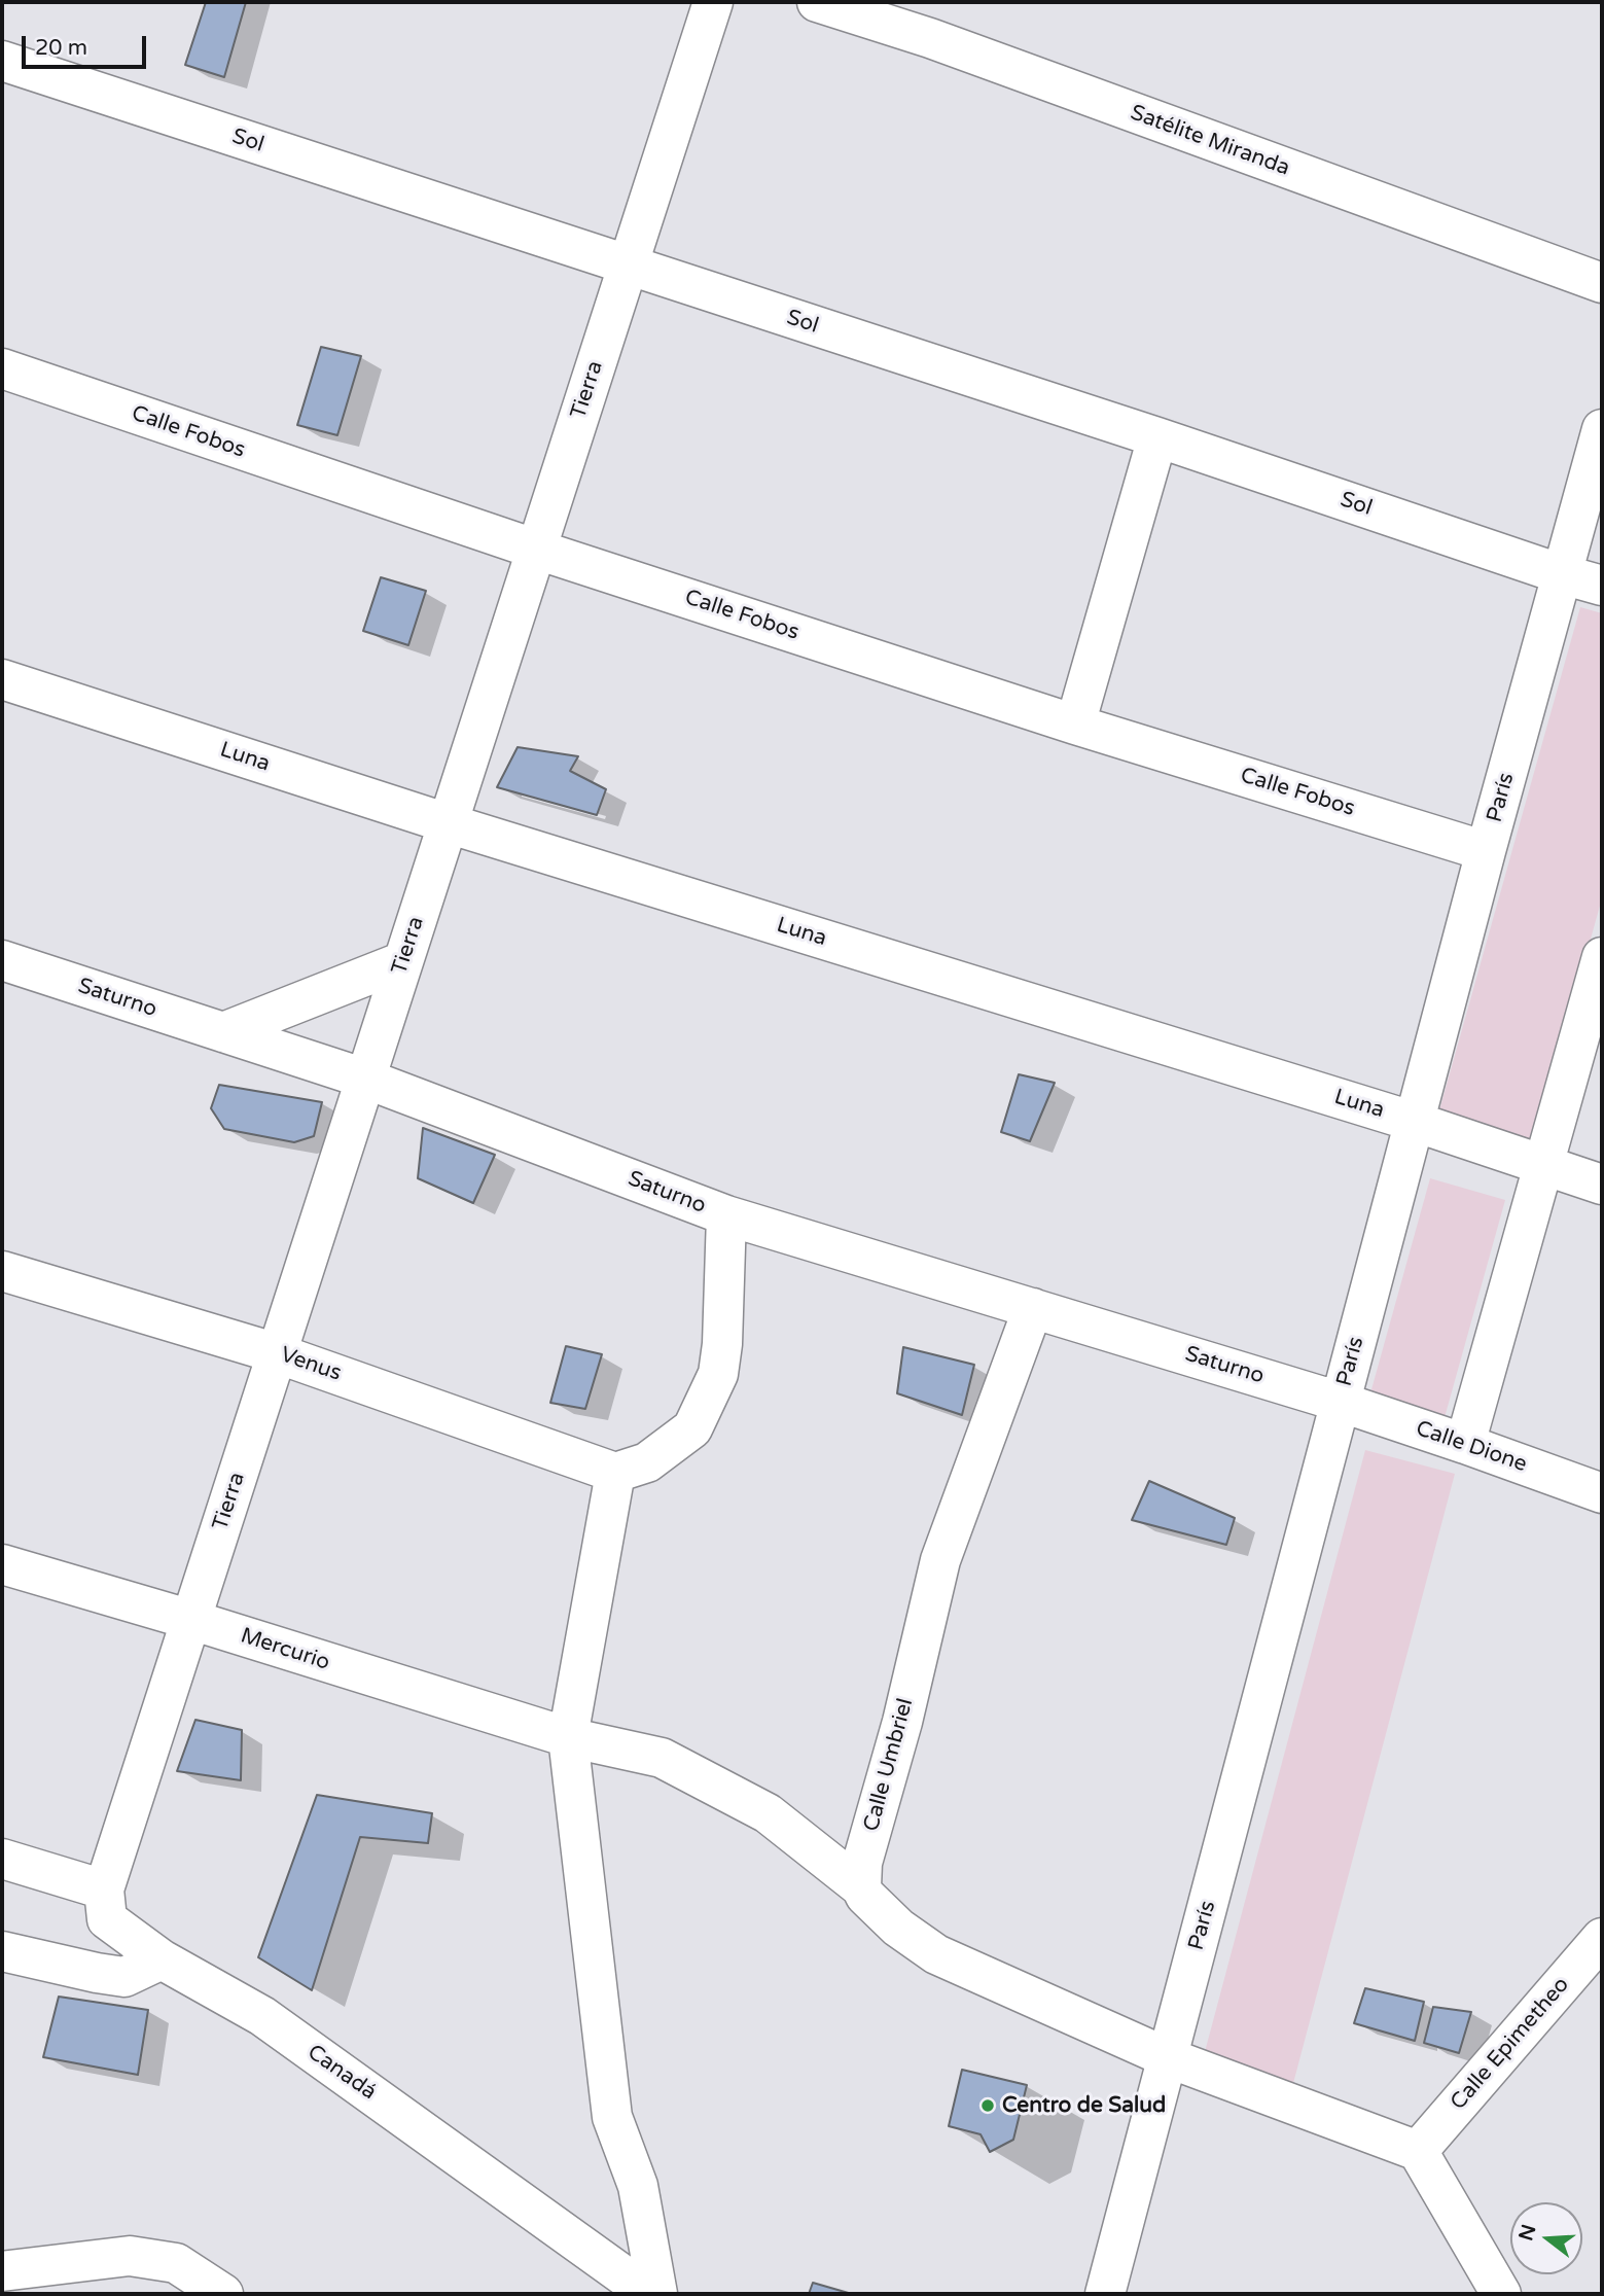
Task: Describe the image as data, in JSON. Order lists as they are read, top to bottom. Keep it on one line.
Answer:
{"streets":{"street":["Sol","Satélite Miranda","Tierra","Calle Fobos","Luna","París","Saturno","Venus","Calle Dione","Mercurio","Calle Umbriel","Calle Epimetheo","Canadá"]},"crossings":[["Sol","Tierra"],["Sol","París"],["Tierra","Calle Fobos"],["Tierra","Luna"],["Tierra","Saturno"],["Tierra","Venus"],["Tierra","Mercurio"],["Tierra","Canadá"],["Calle Fobos","París"],["Luna","París"],["París","Saturno"],["París","Calle Dione"],["Saturno","Calle Dione"],["Saturno","Calle Umbriel"],["Mercurio","Calle Umbriel"]],"places":["Centro de Salud"],"scale_bar":"20 m","north":"left"}
